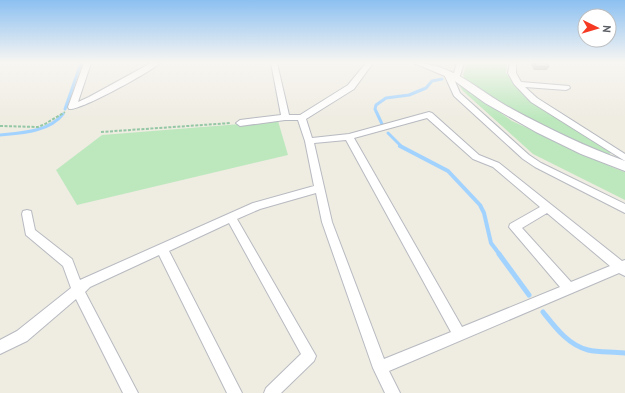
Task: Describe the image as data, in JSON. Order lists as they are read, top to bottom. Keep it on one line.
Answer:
{"north":"right"}
